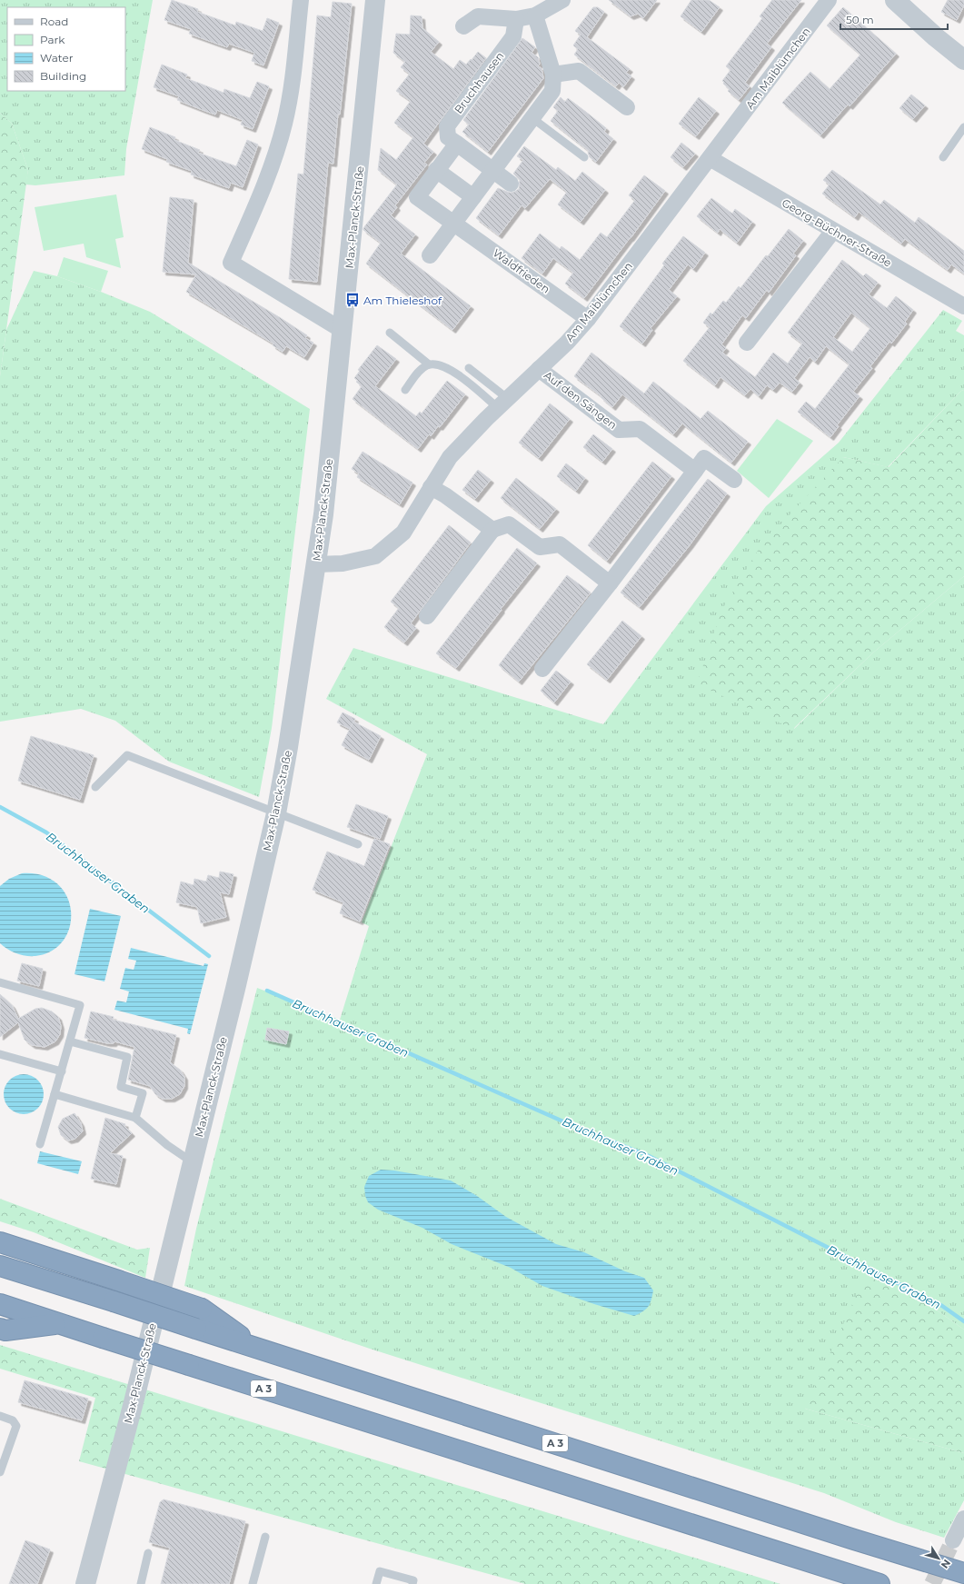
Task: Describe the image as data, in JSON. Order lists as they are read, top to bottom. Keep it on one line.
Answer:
{"streets":{"highway":["A 3"],"street":["Am Maiblümchen","Bruchhausen","Max-Planck-Straße","Georg-Büchner-Straße","Waldfrieden","Auf den Sängen"]},"crossings":[["Am Maiblümchen","Max-Planck-Straße"],["Am Maiblümchen","Georg-Büchner-Straße"],["Am Maiblümchen","Waldfrieden"],["Am Maiblümchen","Auf den Sängen"],["Bruchhausen","Waldfrieden"]],"water":["Bruchhauser Graben"],"places":{"bus stop":["Am Thieleshof"]},"legend":["Road","Park","Water","Building"],"scale_bar":"50 m","north":"bottom right"}
